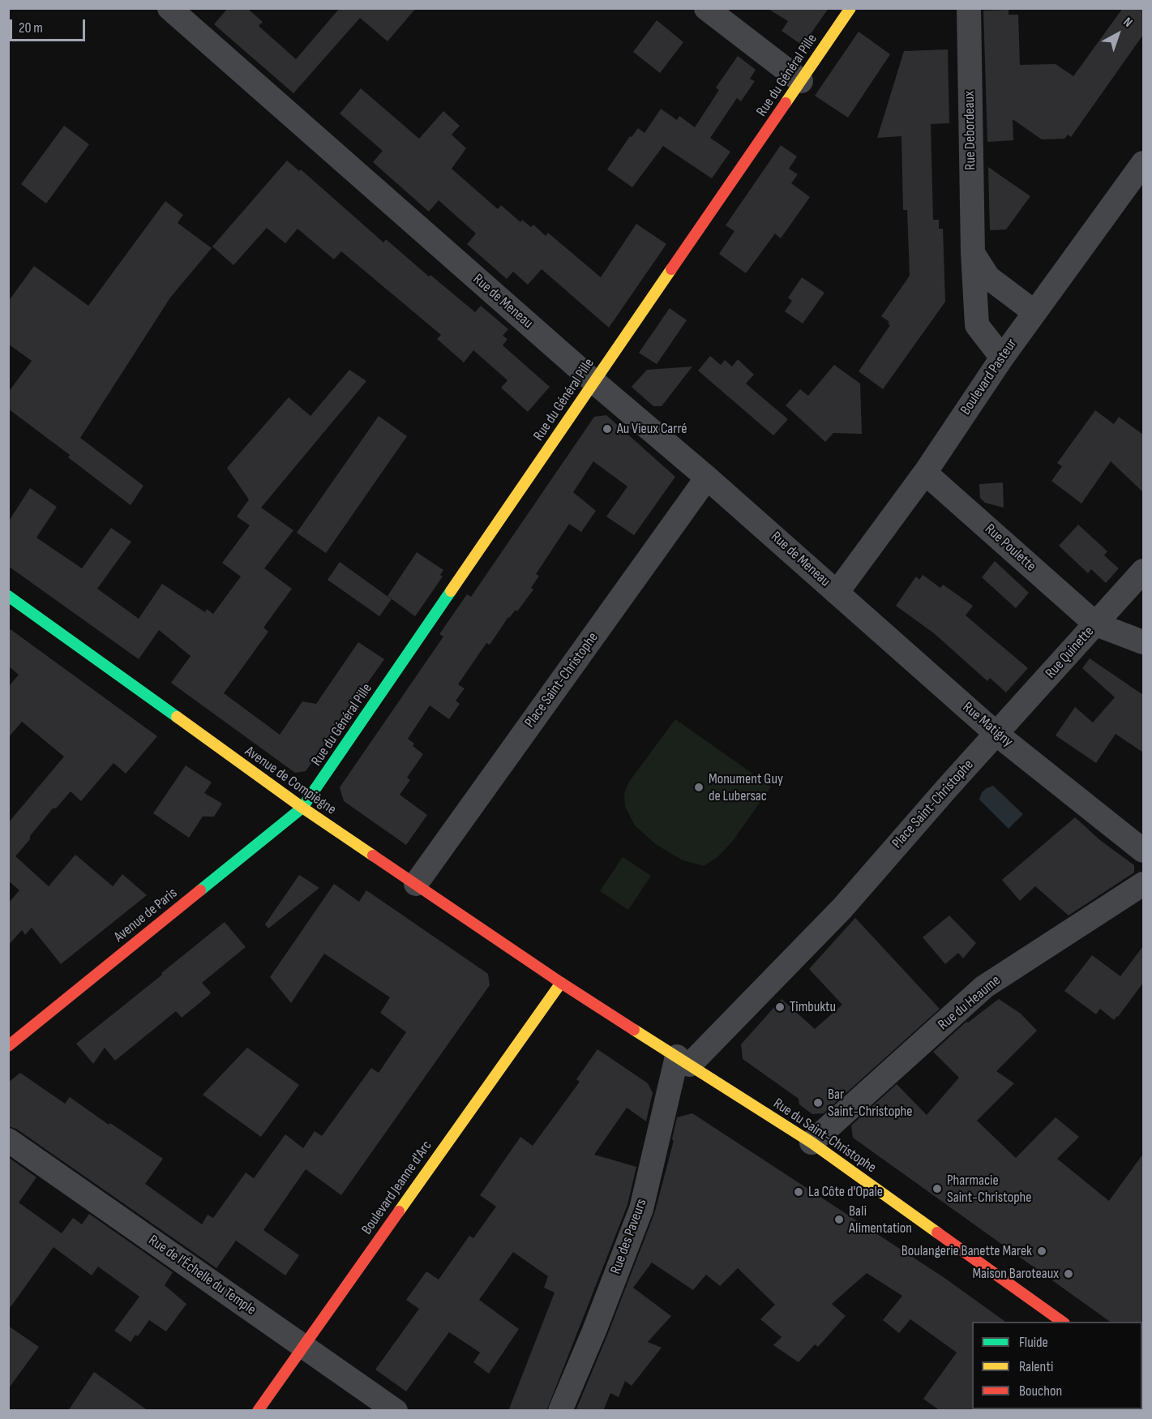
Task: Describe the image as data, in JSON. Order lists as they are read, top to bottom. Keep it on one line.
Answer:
{"streets":{"street":["Rue du Général Pille","Rue Debordeaux","Rue de Meneau","Boulevard Pasteur","Rue Poulette","Rue Quinette","Place Saint-Christophe","Rue Matigny","Avenue de Compiègne","Avenue de Paris","Rue du Heaume","Rue du Saint-Christophe","Boulevard Jeanne d'Arc","Rue des Paveurs","Rue de l'Échelle du Temple"]},"crossings":[["Rue du Général Pille","Rue de Meneau"],["Rue du Général Pille","Avenue de Compiègne"],["Rue du Général Pille","Avenue de Paris"],["Rue Debordeaux","Boulevard Pasteur"],["Rue de Meneau","Boulevard Pasteur"],["Rue de Meneau","Place Saint-Christophe"],["Rue de Meneau","Rue Matigny"],["Boulevard Pasteur","Rue Poulette"],["Boulevard Pasteur","Rue Matigny"],["Rue Poulette","Rue Quinette"],["Rue Quinette","Place Saint-Christophe"],["Rue Quinette","Rue Matigny"],["Place Saint-Christophe","Rue Matigny"],["Place Saint-Christophe","Avenue de Compiègne"],["Place Saint-Christophe","Rue du Saint-Christophe"],["Place Saint-Christophe","Rue des Paveurs"],["Avenue de Compiègne","Avenue de Paris"],["Avenue de Compiègne","Rue du Saint-Christophe"],["Avenue de Compiègne","Boulevard Jeanne d'Arc"],["Rue du Heaume","Rue du Saint-Christophe"],["Rue du Saint-Christophe","Boulevard Jeanne d'Arc"],["Rue du Saint-Christophe","Rue des Paveurs"],["Boulevard Jeanne d'Arc","Rue de l'Échelle du Temple"]],"places":["Au Vieux Carré","Monument Guy de Lubersac","Timbuktu","Bar Saint-Christophe","Pharmacie Saint-Christophe","La Côte d'Opale","Bali Alimentation","Boulangerie Banette Marek","Maison Baroteaux"],"legend":["Fluide","Ralenti","Bouchon"],"scale_bar":"20 m","north":"top right"}
